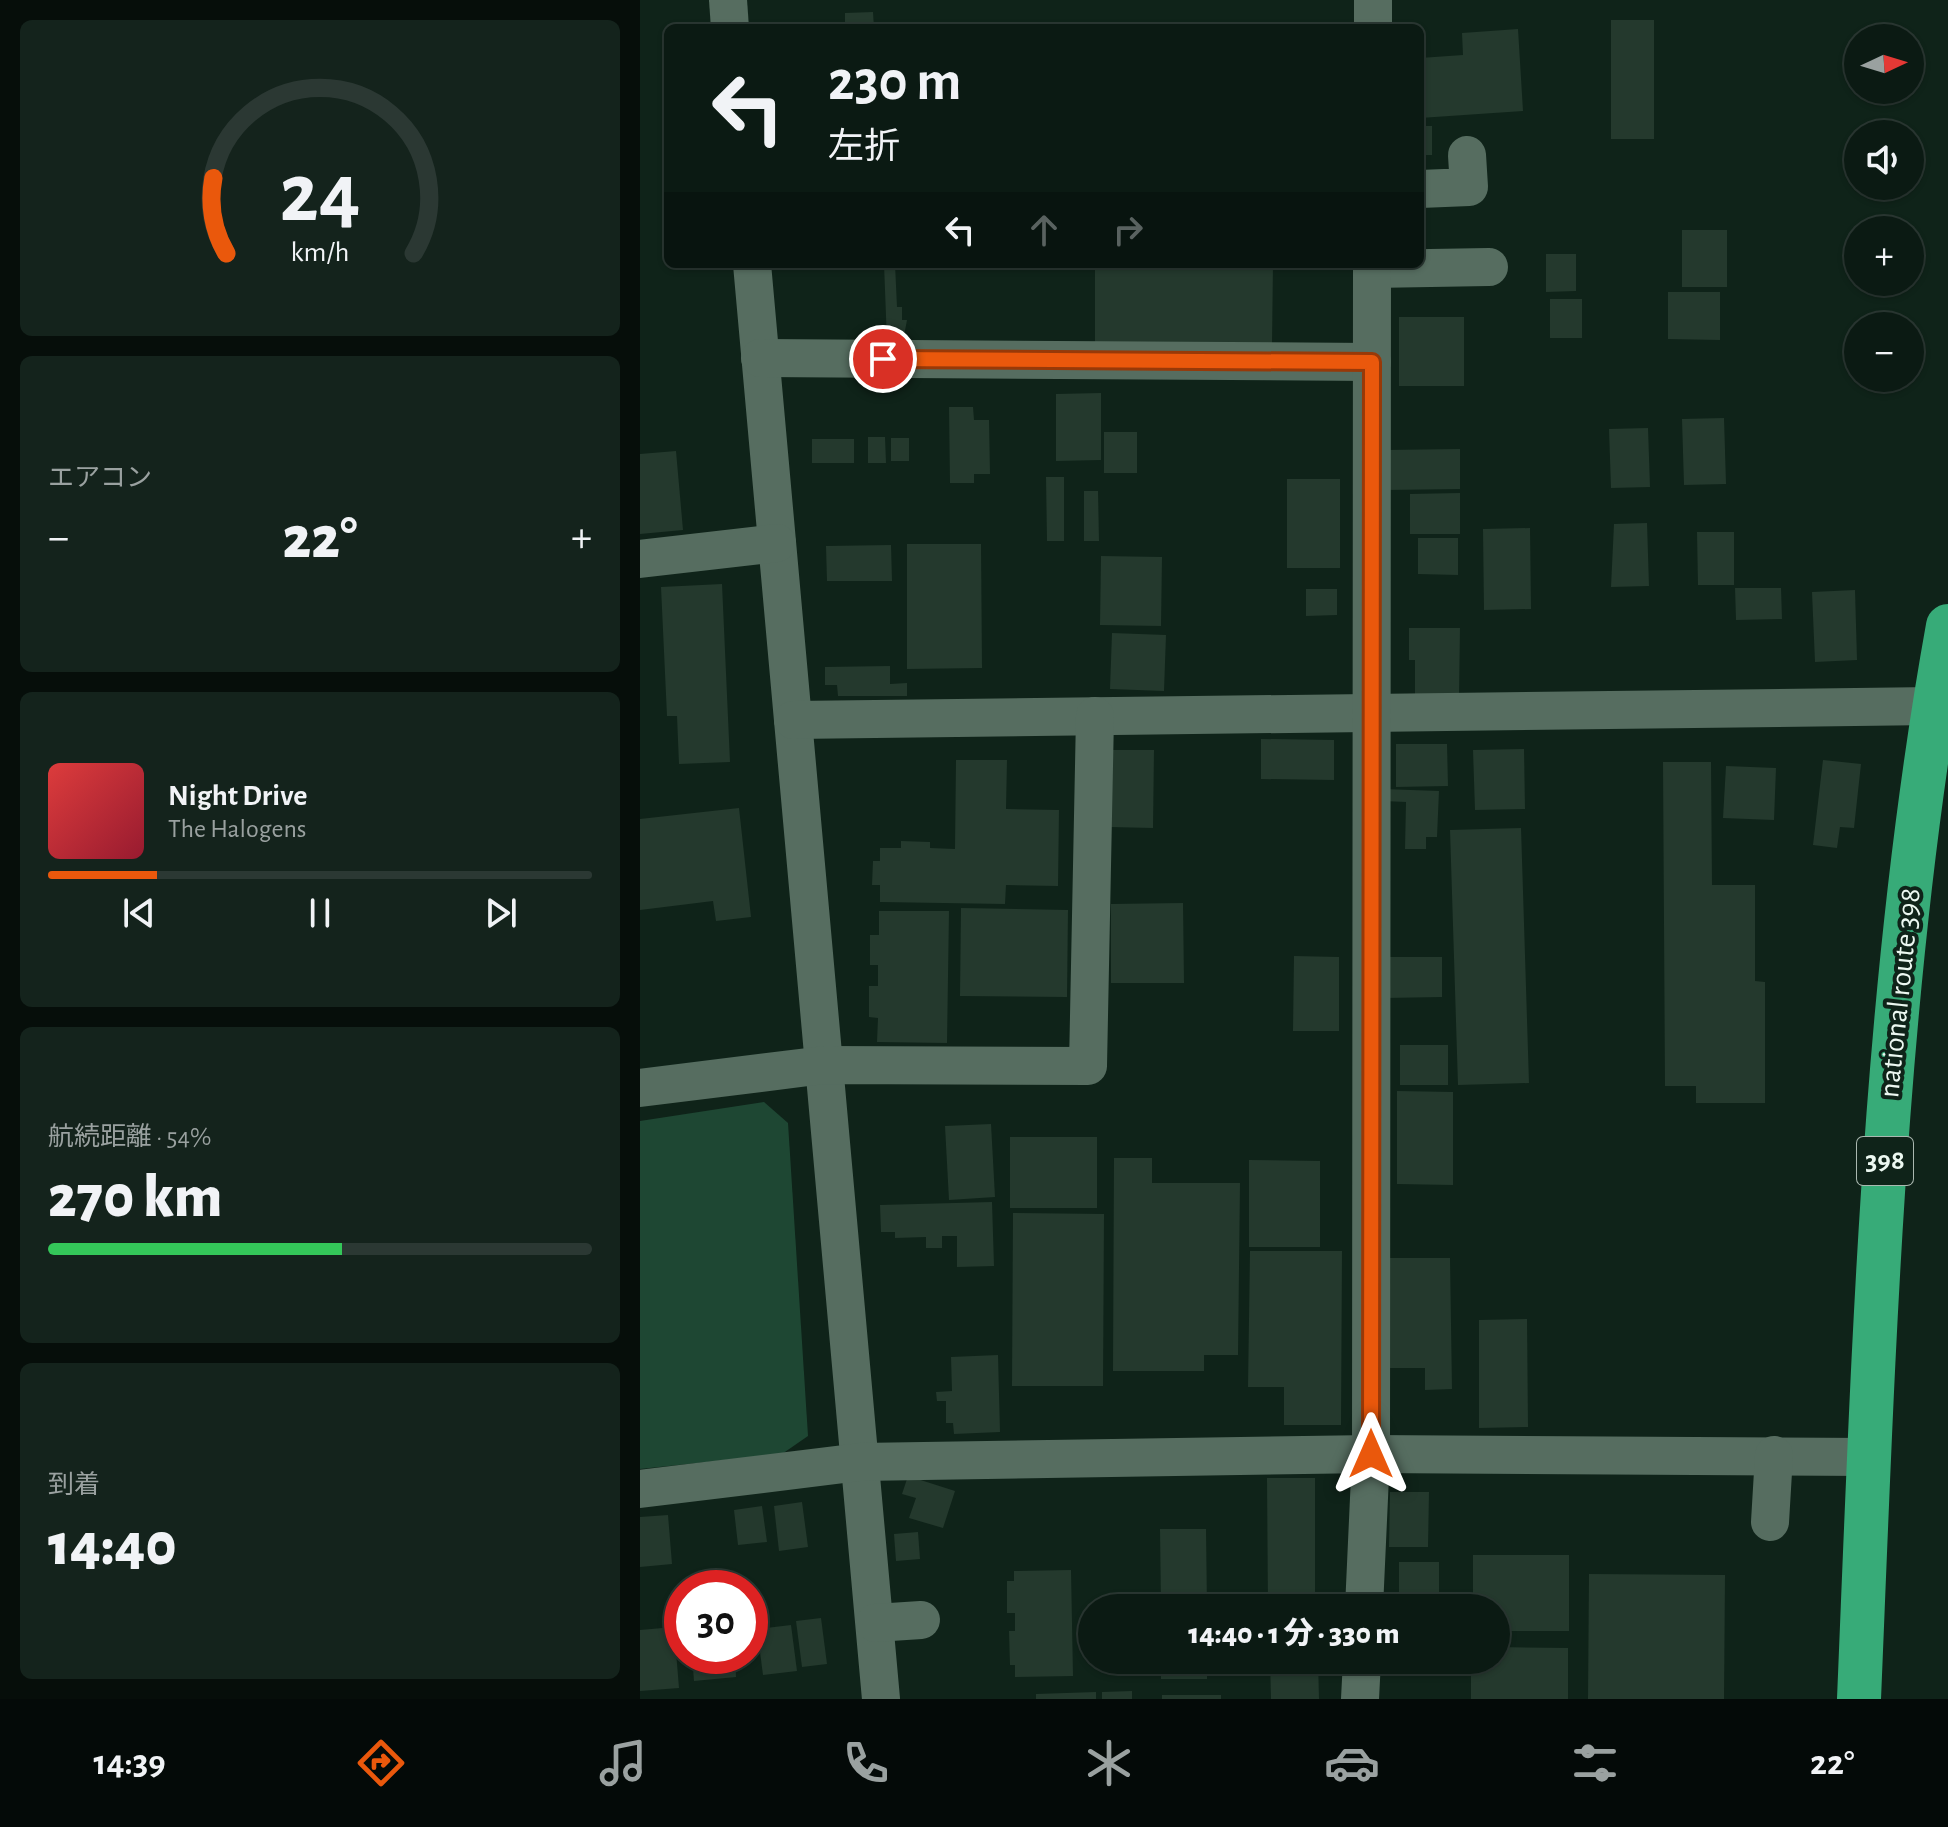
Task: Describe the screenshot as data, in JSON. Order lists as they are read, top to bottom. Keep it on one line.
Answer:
{"streets":{"highway":["national route 398","398"]},"north":"right","page":{"map_buttons":["+","−"],"turn":["230 m","左折"],"tile":["エアコン",["航続距離 · 54%","270 km"],["到着","14:40"]],"heat":["−","22°","+"],"song":["Night Drive","The Halogens"],"limit":"30","trip":"14:40 · 1 分 · 330 m","tabs":["14:39","22°"],"gauge":["24","km/h"]}}
